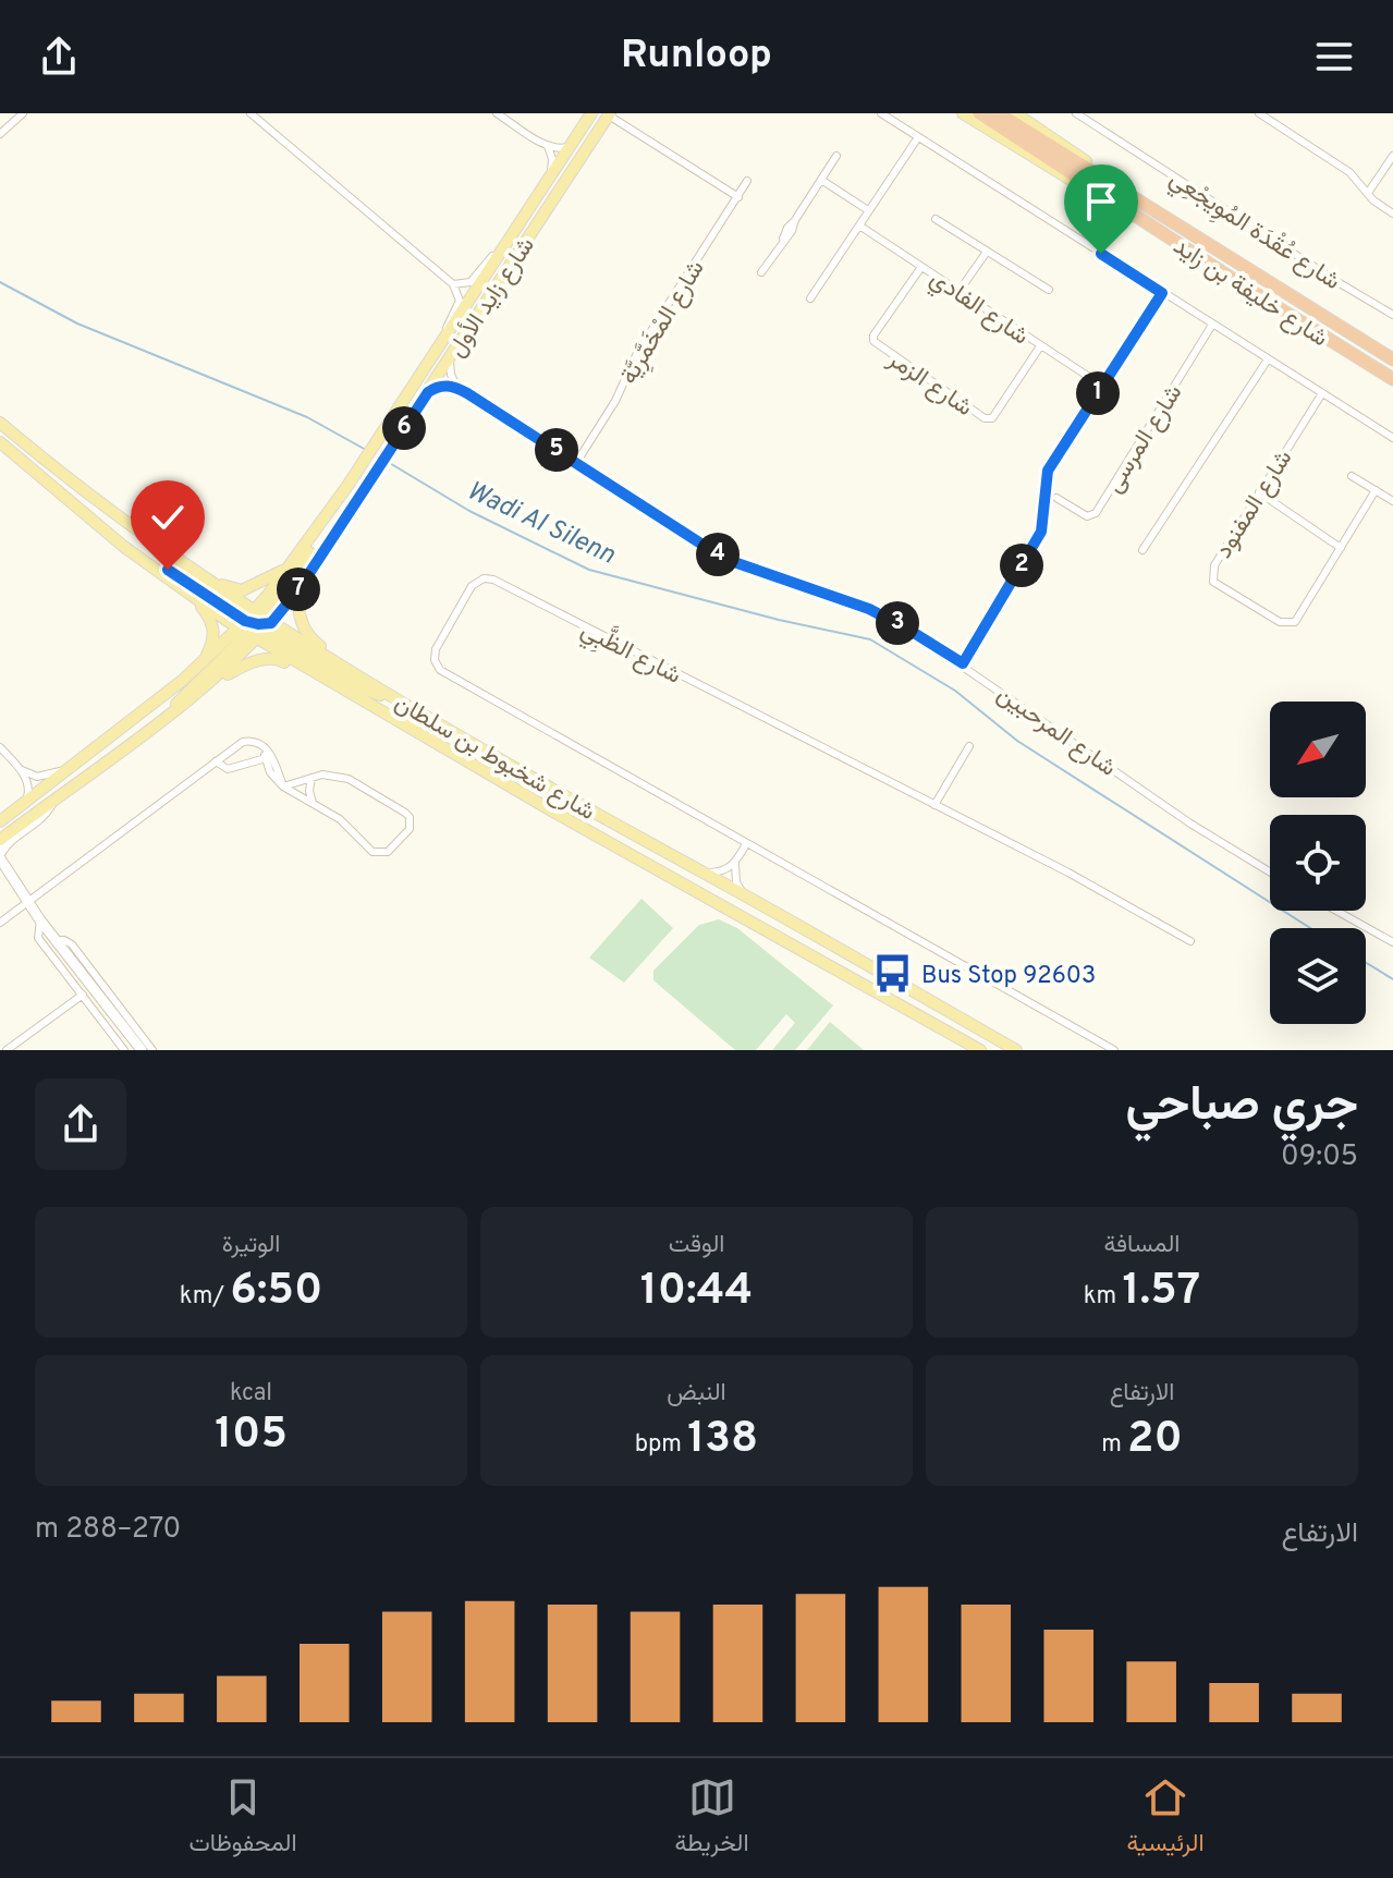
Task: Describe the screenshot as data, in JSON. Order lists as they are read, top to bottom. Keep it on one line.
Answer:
{"streets":{"highway":["شارع خليفة بن زايد"],"main road":["شارع زايد الأول","شارع شخبوط بن سلطان"],"street":["شارع عُقْدَة المُوِيجْعِي","شارع الفادي","شارع المْخَمَّرِيَّة","شارع الزمر","شارع المرسى","شارع المفنود","شارع الظَّبِي","شارع المرحبين"]},"crossings":[["شارع زايد الأول","شارع شخبوط بن سلطان"],["شارع الفادي","شارع الزمر"],["شارع المْخَمَّرِيَّة","شارع المرحبين"]],"water":["Wadi Al Silenn"],"places":{"bus stop":["Bus Stop 92603"]},"north":"bottom left","page":{"header":"Runloop","pins":["1","6","5","4","2","7","3"],"heading":["جري صباحي","09:05"],"stats":[["المسافة","1.57 km"],["الوقت","10:44"],["الوتيرة","6:50 /km"],["الارتفاع","20 m"],["النبض","138 bpm"],["kcal","105"]],"chart":["الارتفاع","270–288 m"],"tabs":["الرئيسية","الخريطة","المحفوظات"]}}
